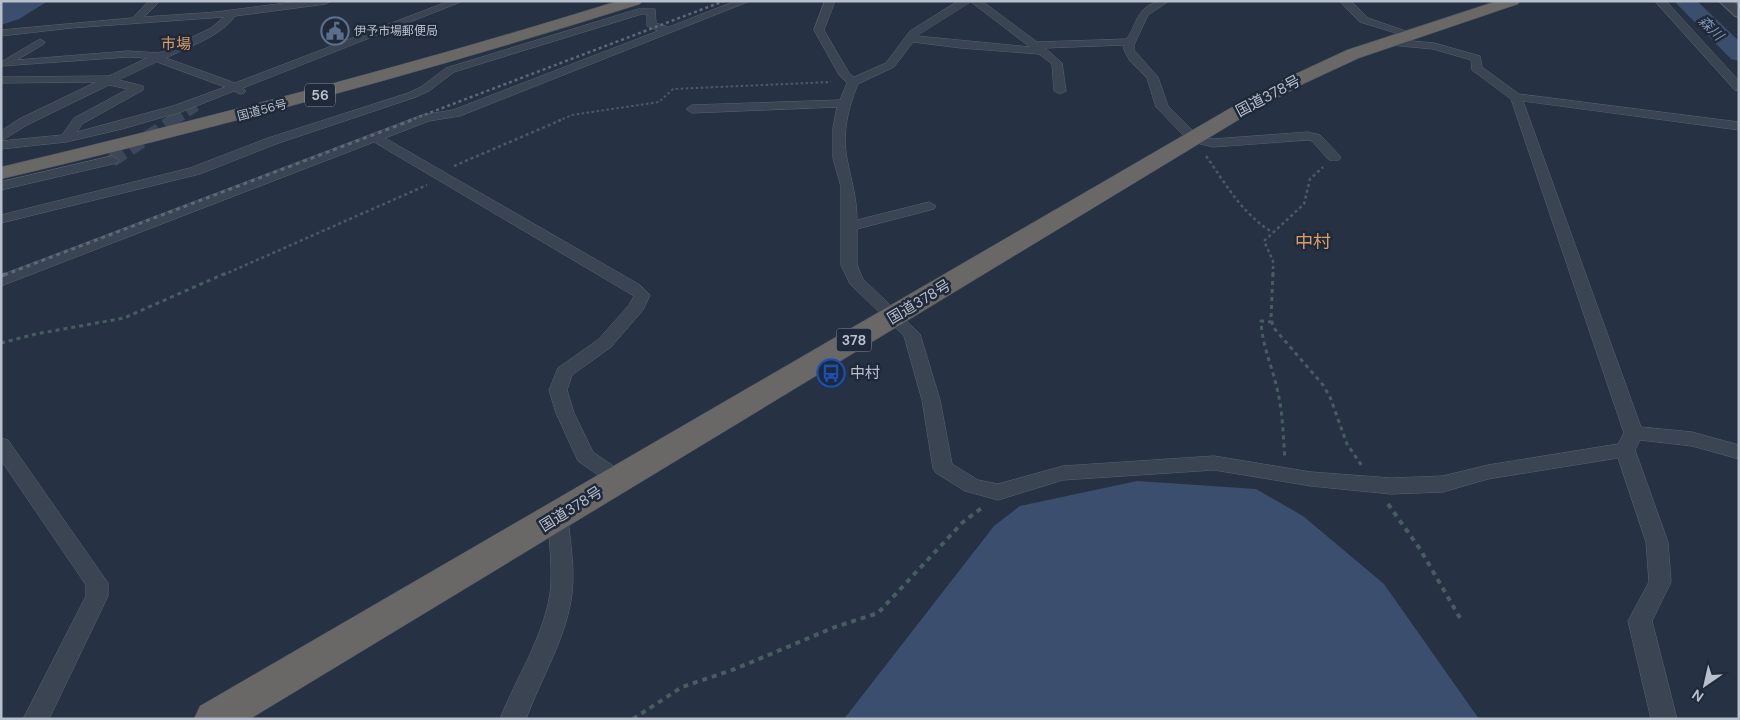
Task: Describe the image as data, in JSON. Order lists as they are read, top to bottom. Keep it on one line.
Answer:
{"streets":{"highway":["56","国道378号","国道56号","378"]},"districts":["市場","中村"],"water":["森川"],"places":{"public building":["伊予市場郵便局"],"bus stop":["中村"]},"north":"bottom left"}
